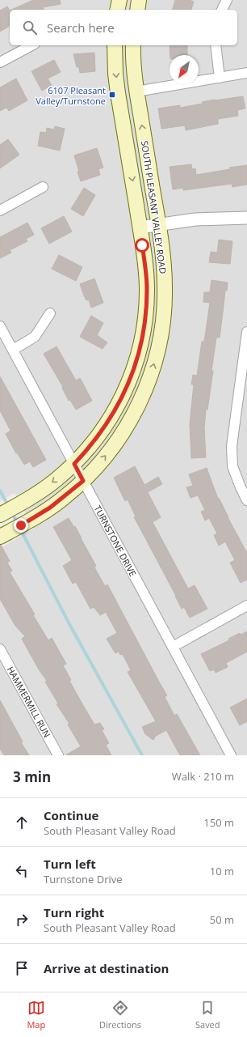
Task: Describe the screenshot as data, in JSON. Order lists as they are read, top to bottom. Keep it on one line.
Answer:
{"streets":{"main road":["SOUTH PLEASANT VALLEY ROAD"],"street":["TURNSTONE DRIVE","HAMMERMILL RUN"]},"crossings":[["SOUTH PLEASANT VALLEY ROAD","TURNSTONE DRIVE"]],"places":{"transit":["6107 Pleasant Valley/Turnstone"]},"north":"bottom left","page":{"search":"Search here","heading":["3 min","Walk · 210 m"],"list":[["Continue","South Pleasant Valley Road","150 m"],["Turn left","Turnstone Drive","10 m"],["Turn right","South Pleasant Valley Road","50 m"],"Arrive at destination"],"nav":["Map","Directions","Saved"]}}
